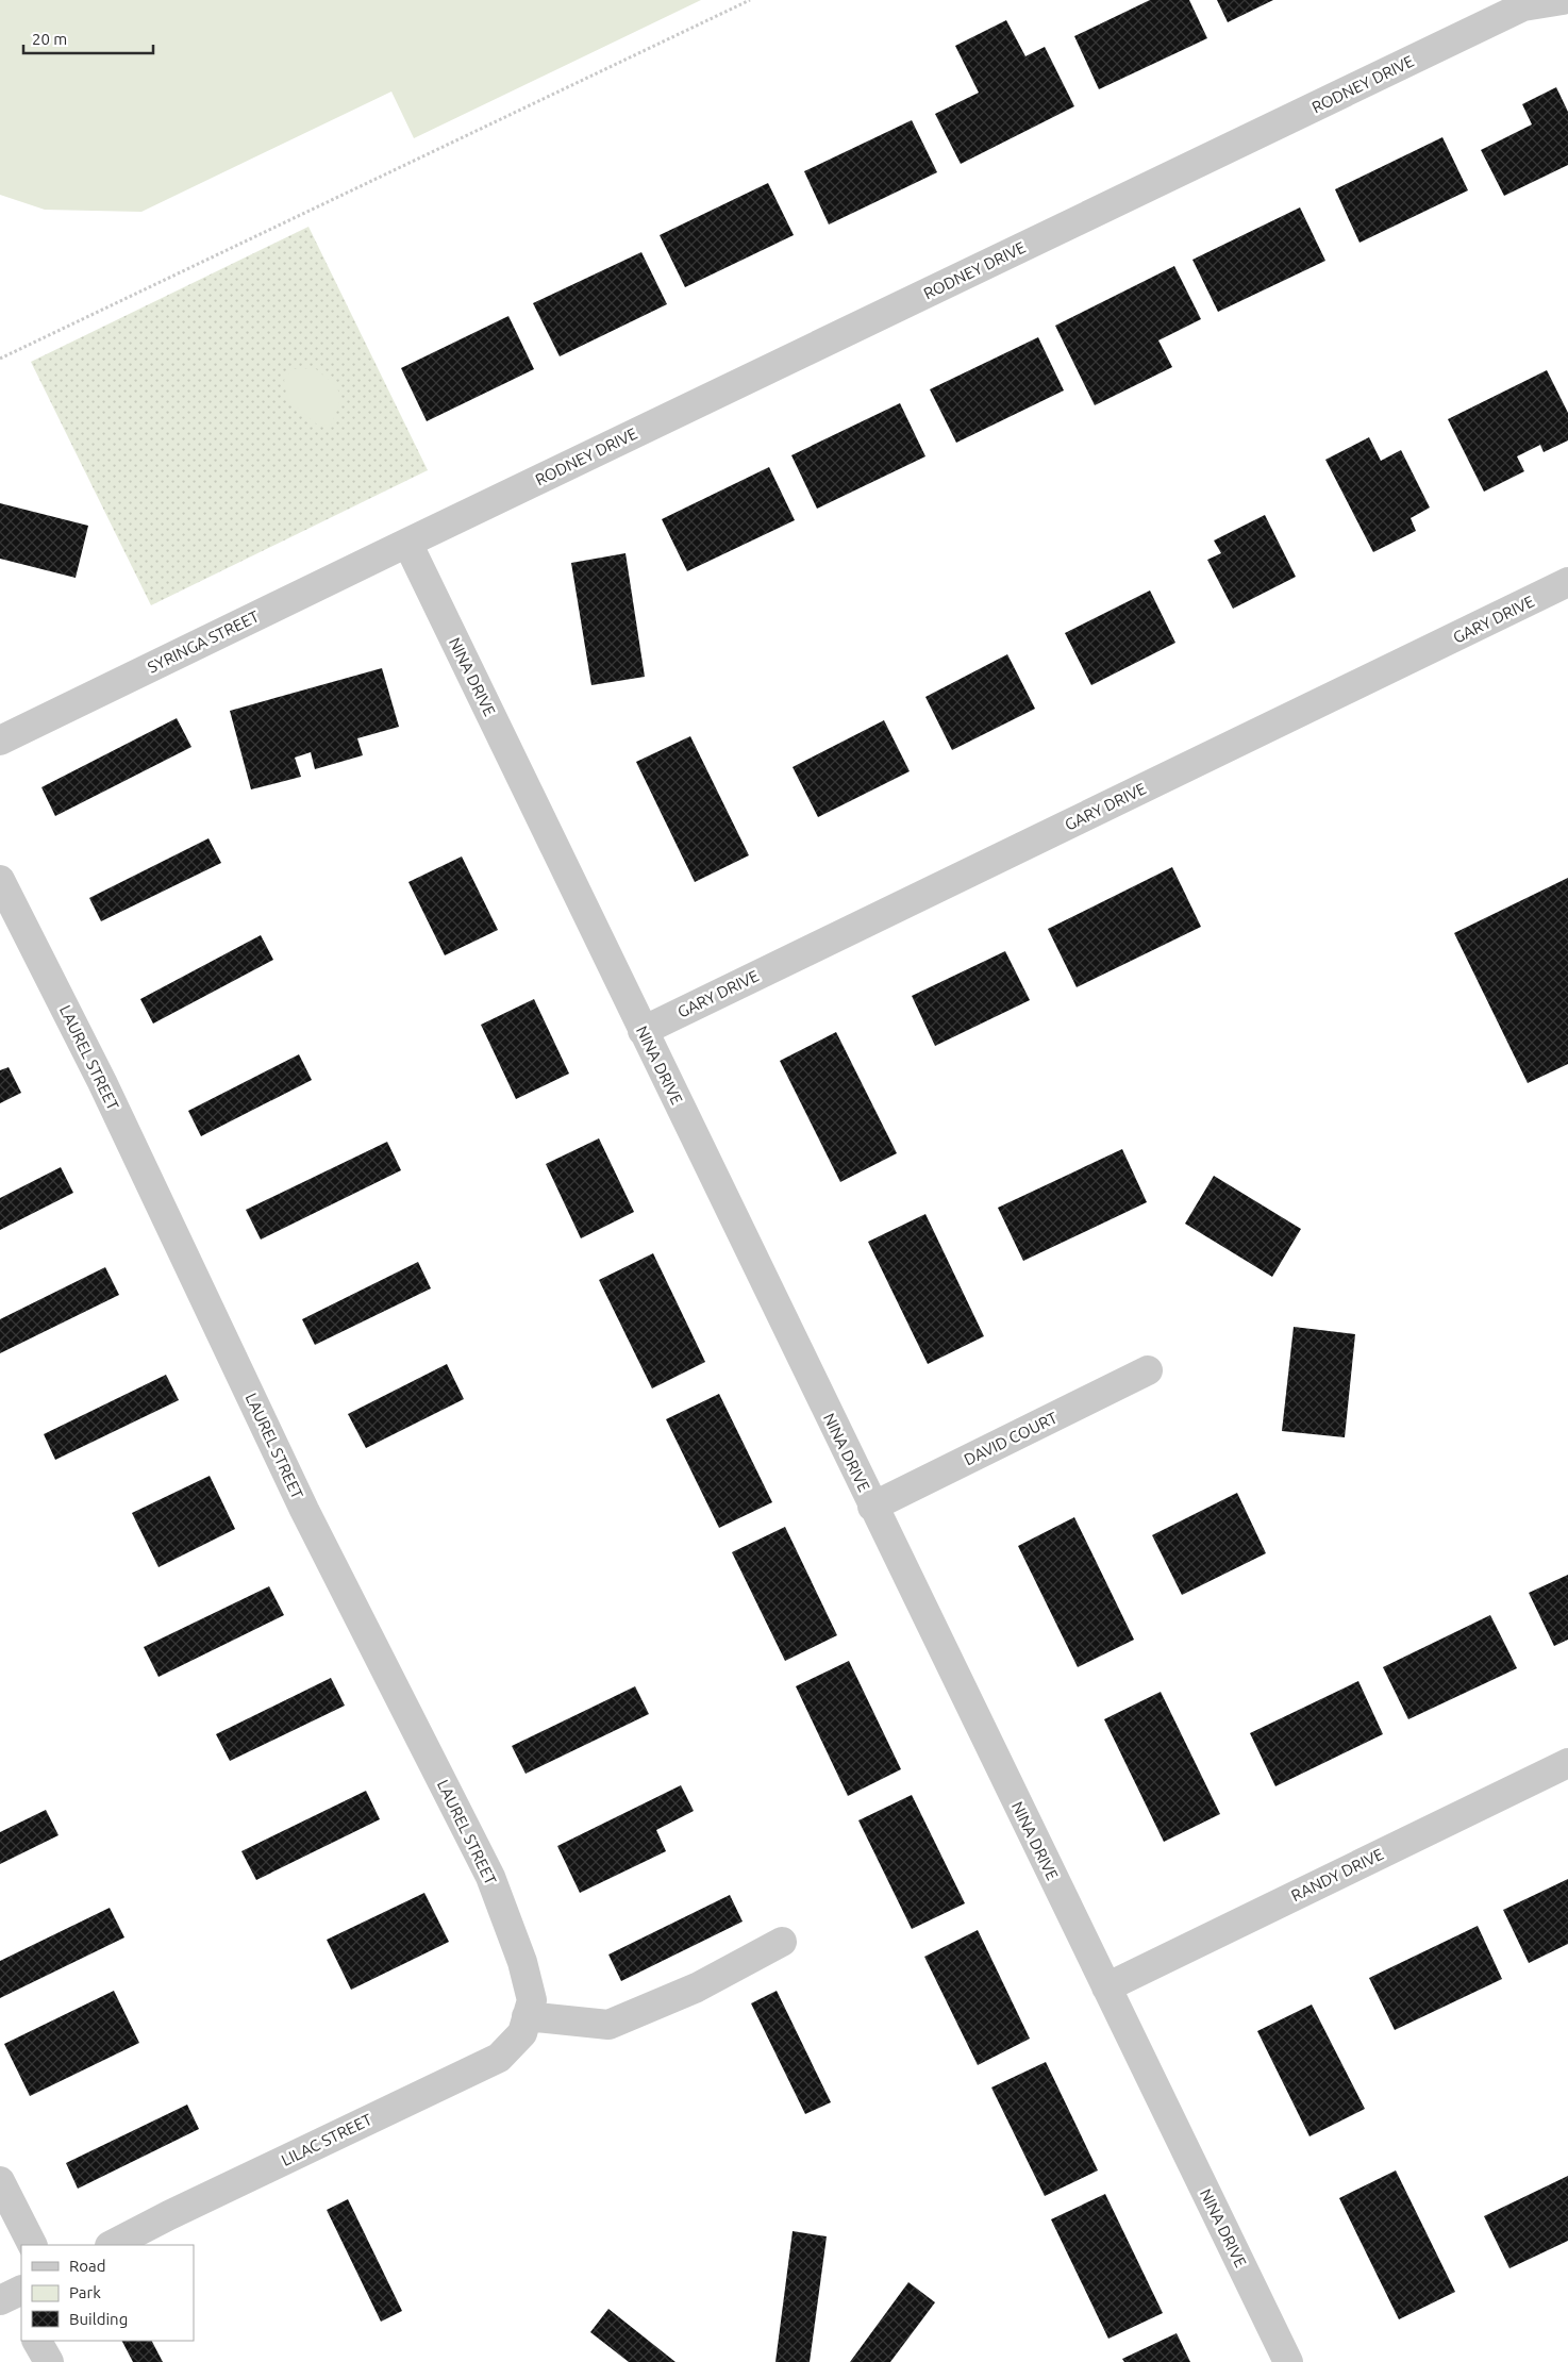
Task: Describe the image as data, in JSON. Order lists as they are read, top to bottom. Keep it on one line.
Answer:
{"streets":{"street":["RODNEY DRIVE","GARY DRIVE","SYRINGA STREET","NINA DRIVE","LAUREL STREET","DAVID COURT","RANDY DRIVE","LILAC STREET"]},"crossings":[["RODNEY DRIVE","SYRINGA STREET"],["RODNEY DRIVE","NINA DRIVE"],["GARY DRIVE","NINA DRIVE"],["SYRINGA STREET","NINA DRIVE"],["NINA DRIVE","DAVID COURT"],["NINA DRIVE","RANDY DRIVE"],["LAUREL STREET","LILAC STREET"]],"legend":["Road","Park","Building"],"scale_bar":"20 m"}
